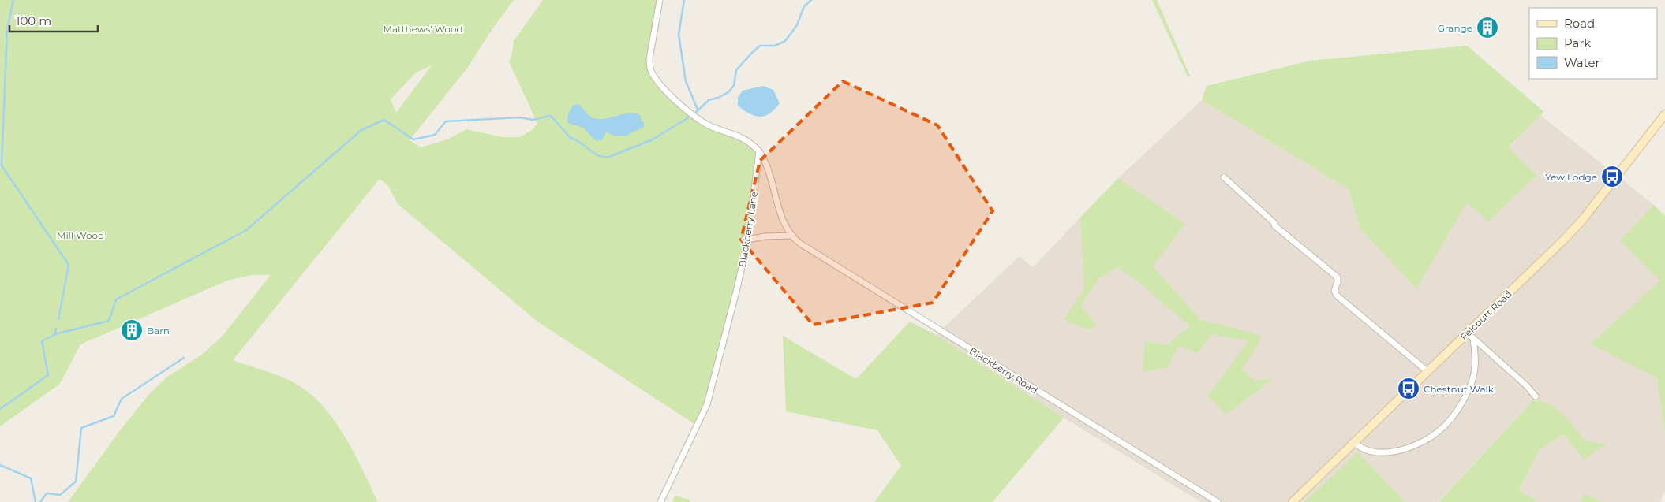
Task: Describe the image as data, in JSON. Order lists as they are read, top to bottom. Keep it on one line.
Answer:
{"streets":{"street":["Blackberry Lane","Felcourt Road","Blackberry Road"]},"crossings":[["Blackberry Lane","Blackberry Road"]],"parks":["Matthews' Wood","Mill Wood"],"places":{"building":["Grange","Barn"],"bus stop":["Yew Lodge","Chestnut Walk"]},"legend":["Road","Park","Water"],"scale_bar":"100 m"}
